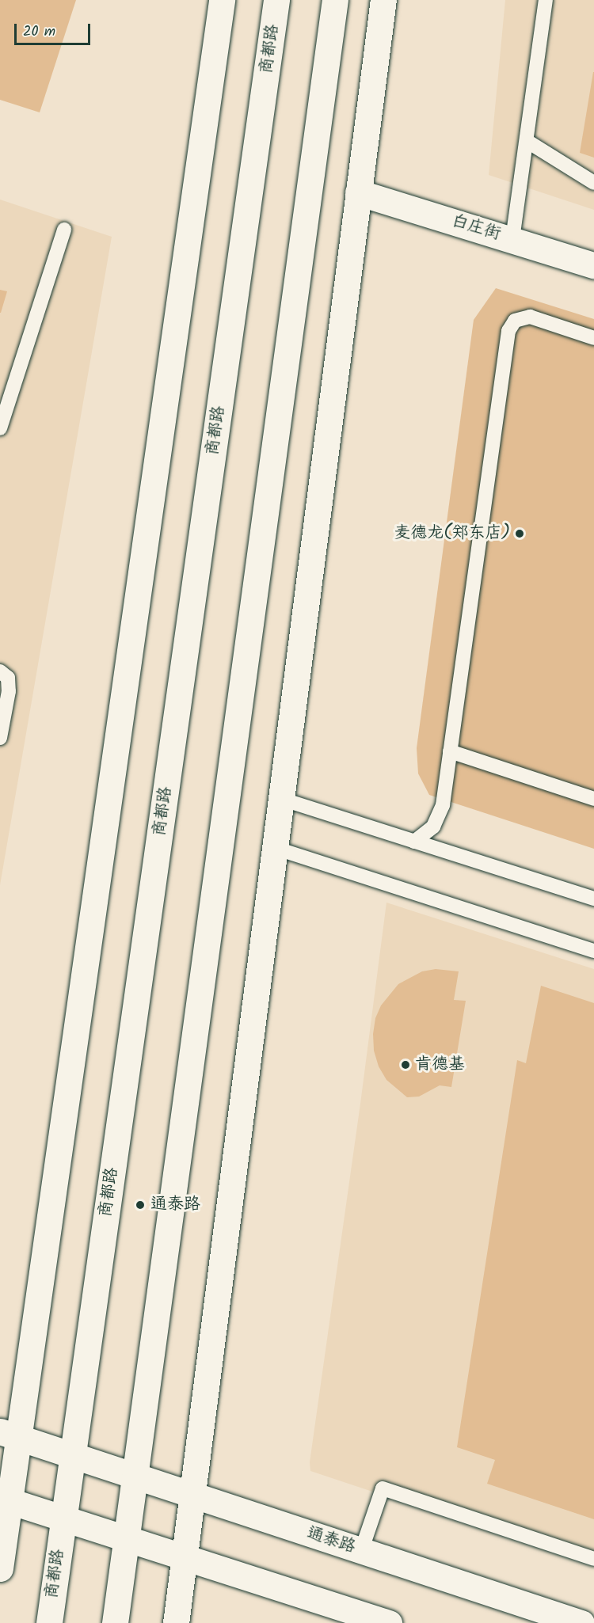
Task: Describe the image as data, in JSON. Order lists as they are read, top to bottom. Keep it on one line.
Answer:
{"streets":{"street":["商都路","白庄街","通泰路"]},"crossings":[["商都路","通泰路"]],"places":["麦德龙(郑东店)","肯德基","通泰路"],"scale_bar":"20 m"}
